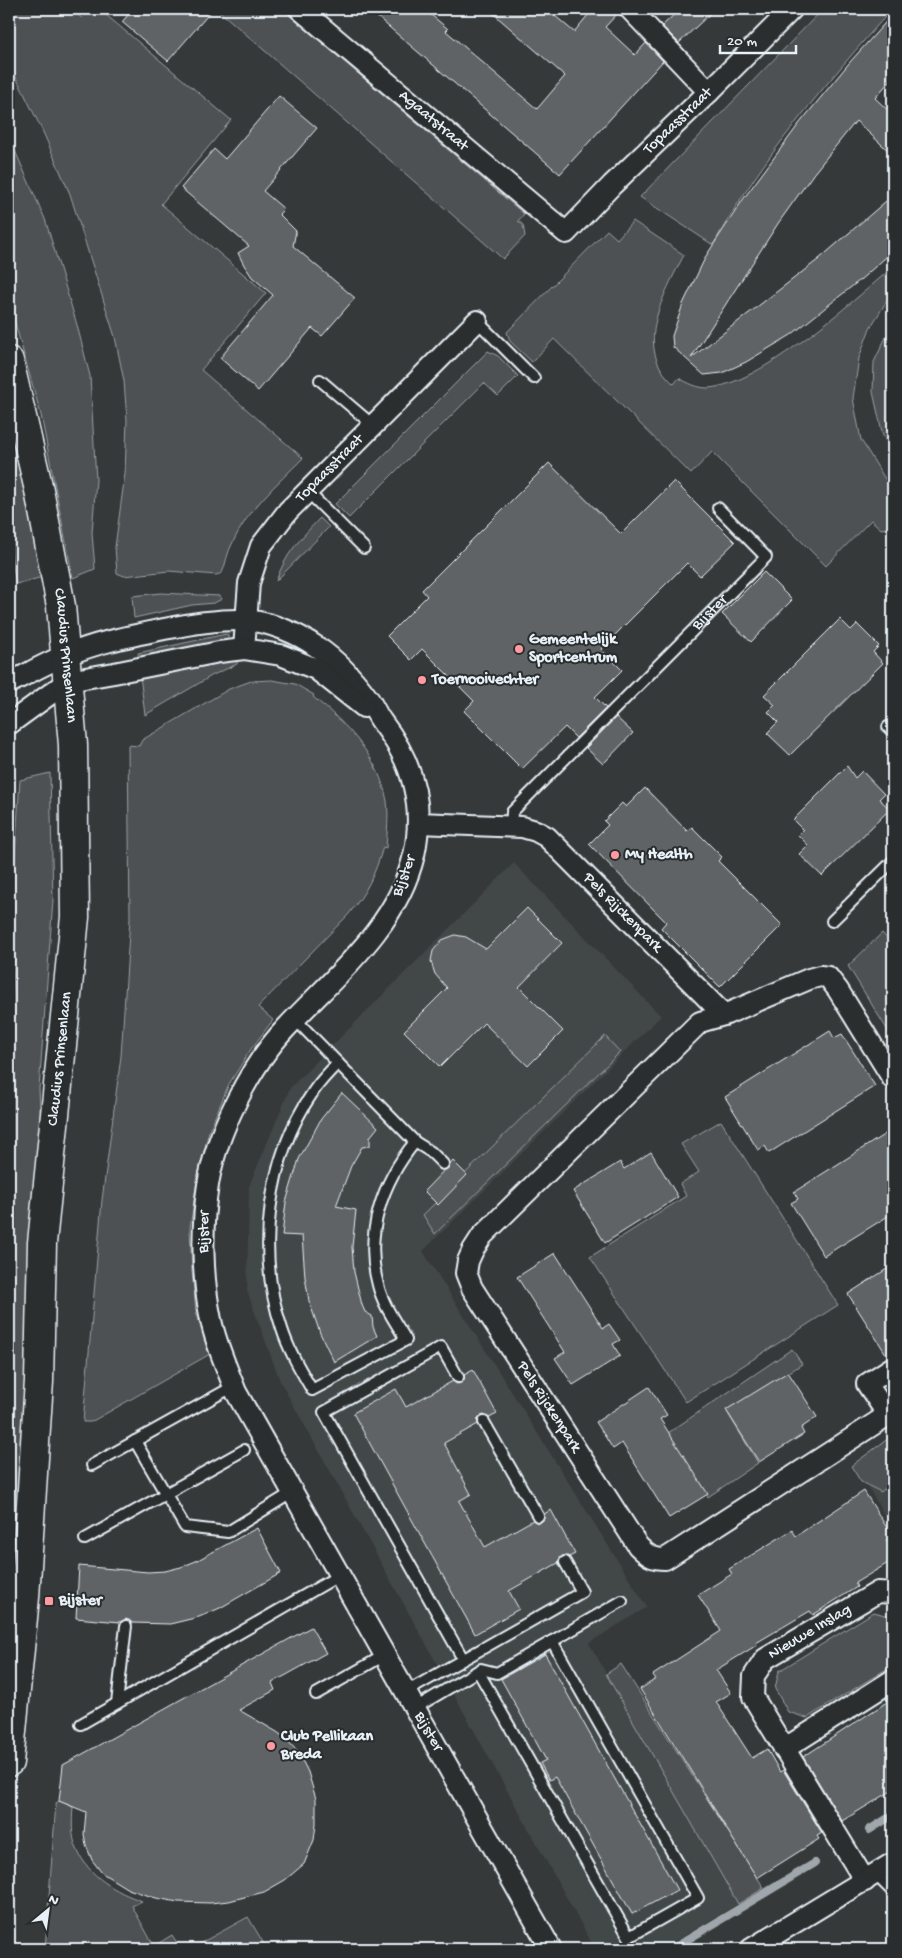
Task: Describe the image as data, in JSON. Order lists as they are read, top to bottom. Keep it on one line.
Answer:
{"streets":{"main road":["Claudius Prinsenlaan"],"street":["Agaatstraat","Topaasstraat","Bijster","Pels Rijckenpark","Nieuwe Inslag"]},"crossings":[["Agaatstraat","Topaasstraat"],["Topaasstraat","Bijster"],["Bijster","Claudius Prinsenlaan"],["Bijster","Pels Rijckenpark"]],"places":{"other":["Gemeentelijk Sportcentrum","Toernooivechter","My Health","Club Pellikaan Breda"],"transit":["Bijster"]},"scale_bar":"20 m","north":"top right"}
